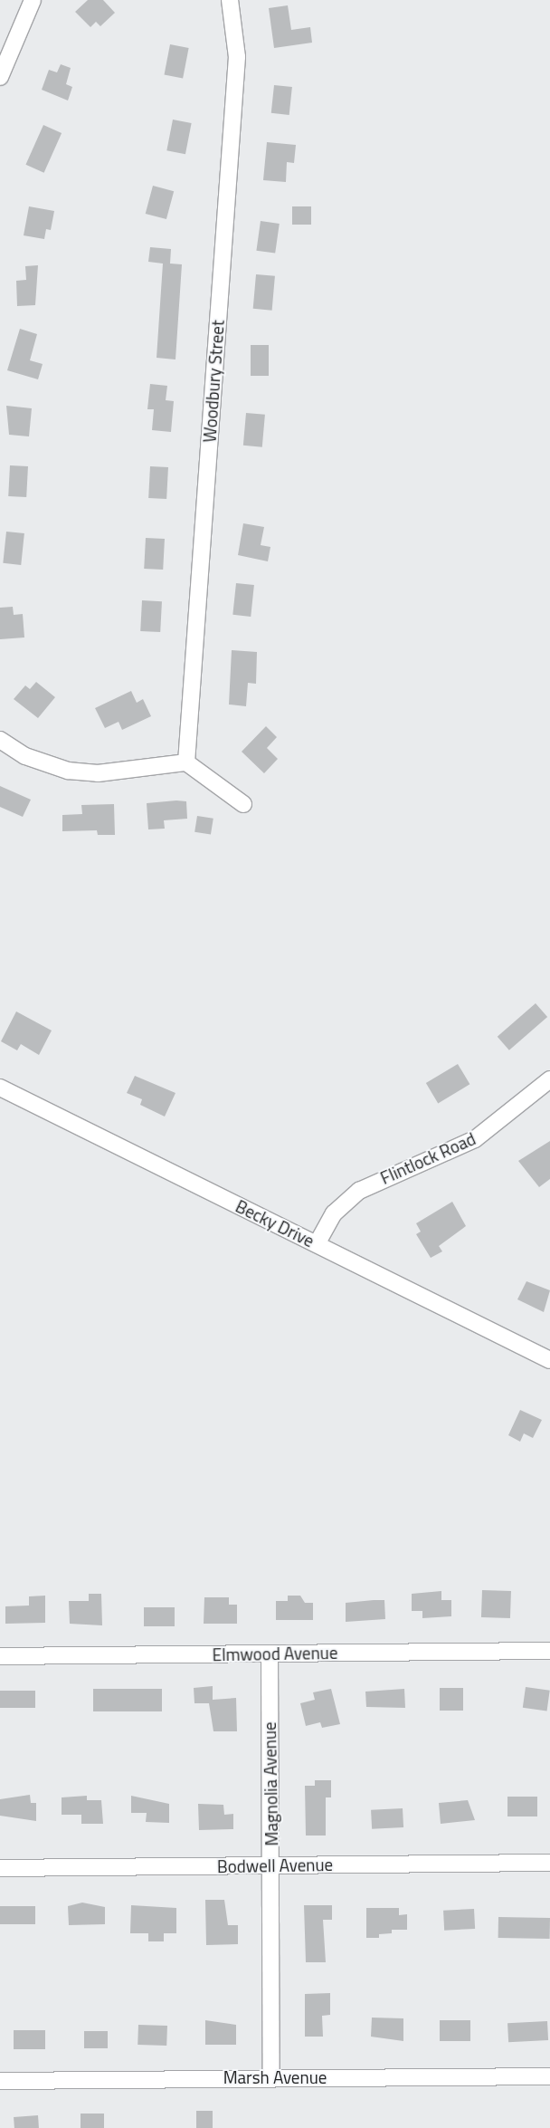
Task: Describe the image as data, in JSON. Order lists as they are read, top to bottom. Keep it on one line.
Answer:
{"streets":{"street":["Woodbury Street","Flintlock Road","Becky Drive","Elmwood Avenue","Magnolia Avenue","Bodwell Avenue","Marsh Avenue"]},"crossings":[["Flintlock Road","Becky Drive"],["Elmwood Avenue","Magnolia Avenue"],["Magnolia Avenue","Bodwell Avenue"],["Magnolia Avenue","Marsh Avenue"]]}
